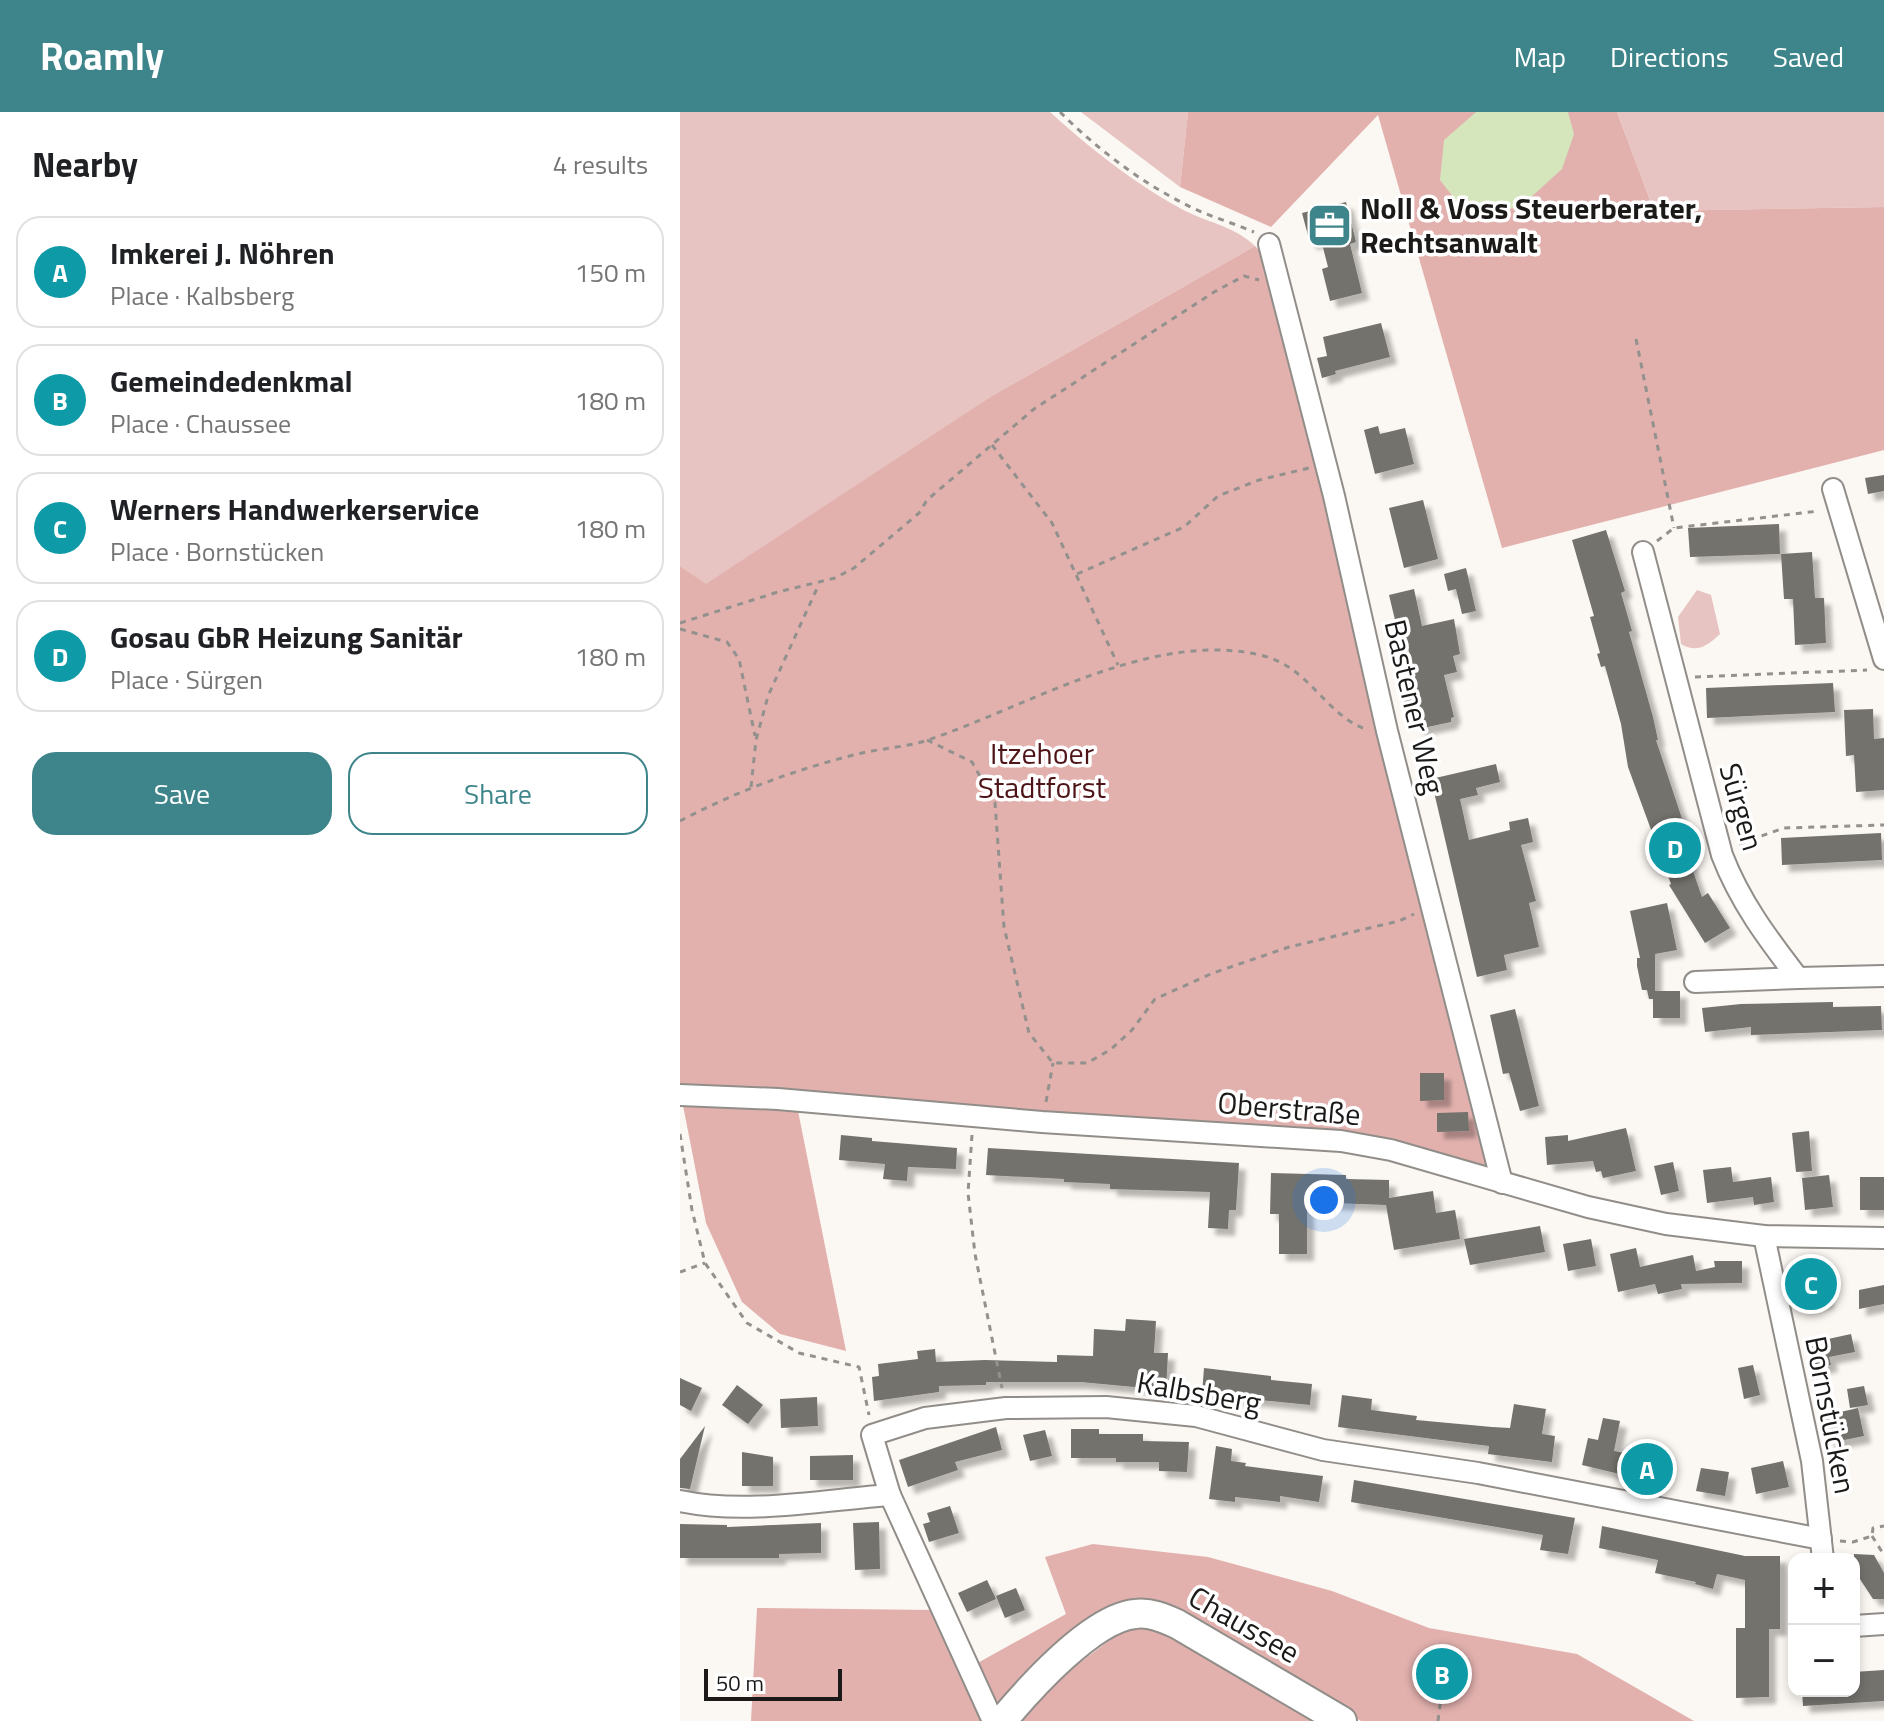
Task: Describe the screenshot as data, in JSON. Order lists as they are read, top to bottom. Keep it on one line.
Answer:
{"streets":{"street":["Bastener Weg","Sürgen","Oberstraße","Kalbsberg","Bornstücken","Chaussee"]},"crossings":[["Bastener Weg","Oberstraße"],["Oberstraße","Bornstücken"],["Kalbsberg","Bornstücken"]],"parks":["Itzehoer Stadtforst"],"places":{"office":["Noll & Voss Steuerberater, Rechtsanwalt"]},"scale_bar":"50 m","page":{"header":"Roamly","nav":["Map","Directions","Saved"],"heading":["Nearby","4 results"],"list":[{"mark":"A","name":"Imkerei J. Nöhren","note":"Place · Kalbsberg","value":"150 m"},{"mark":"B","name":"Gemeindedenkmal","note":"Place · Chaussee","value":"180 m"},{"mark":"C","name":"Werners Handwerkerservice","note":"Place · Bornstücken","value":"180 m"},{"mark":"D","name":"Gosau GbR Heizung Sanitär","note":"Place · Sürgen","value":"180 m"}],"buttons":["Save","Share"],"pins":["D","C","A","B"],"map_buttons":["+","−"],"scale":"50 m"}}
